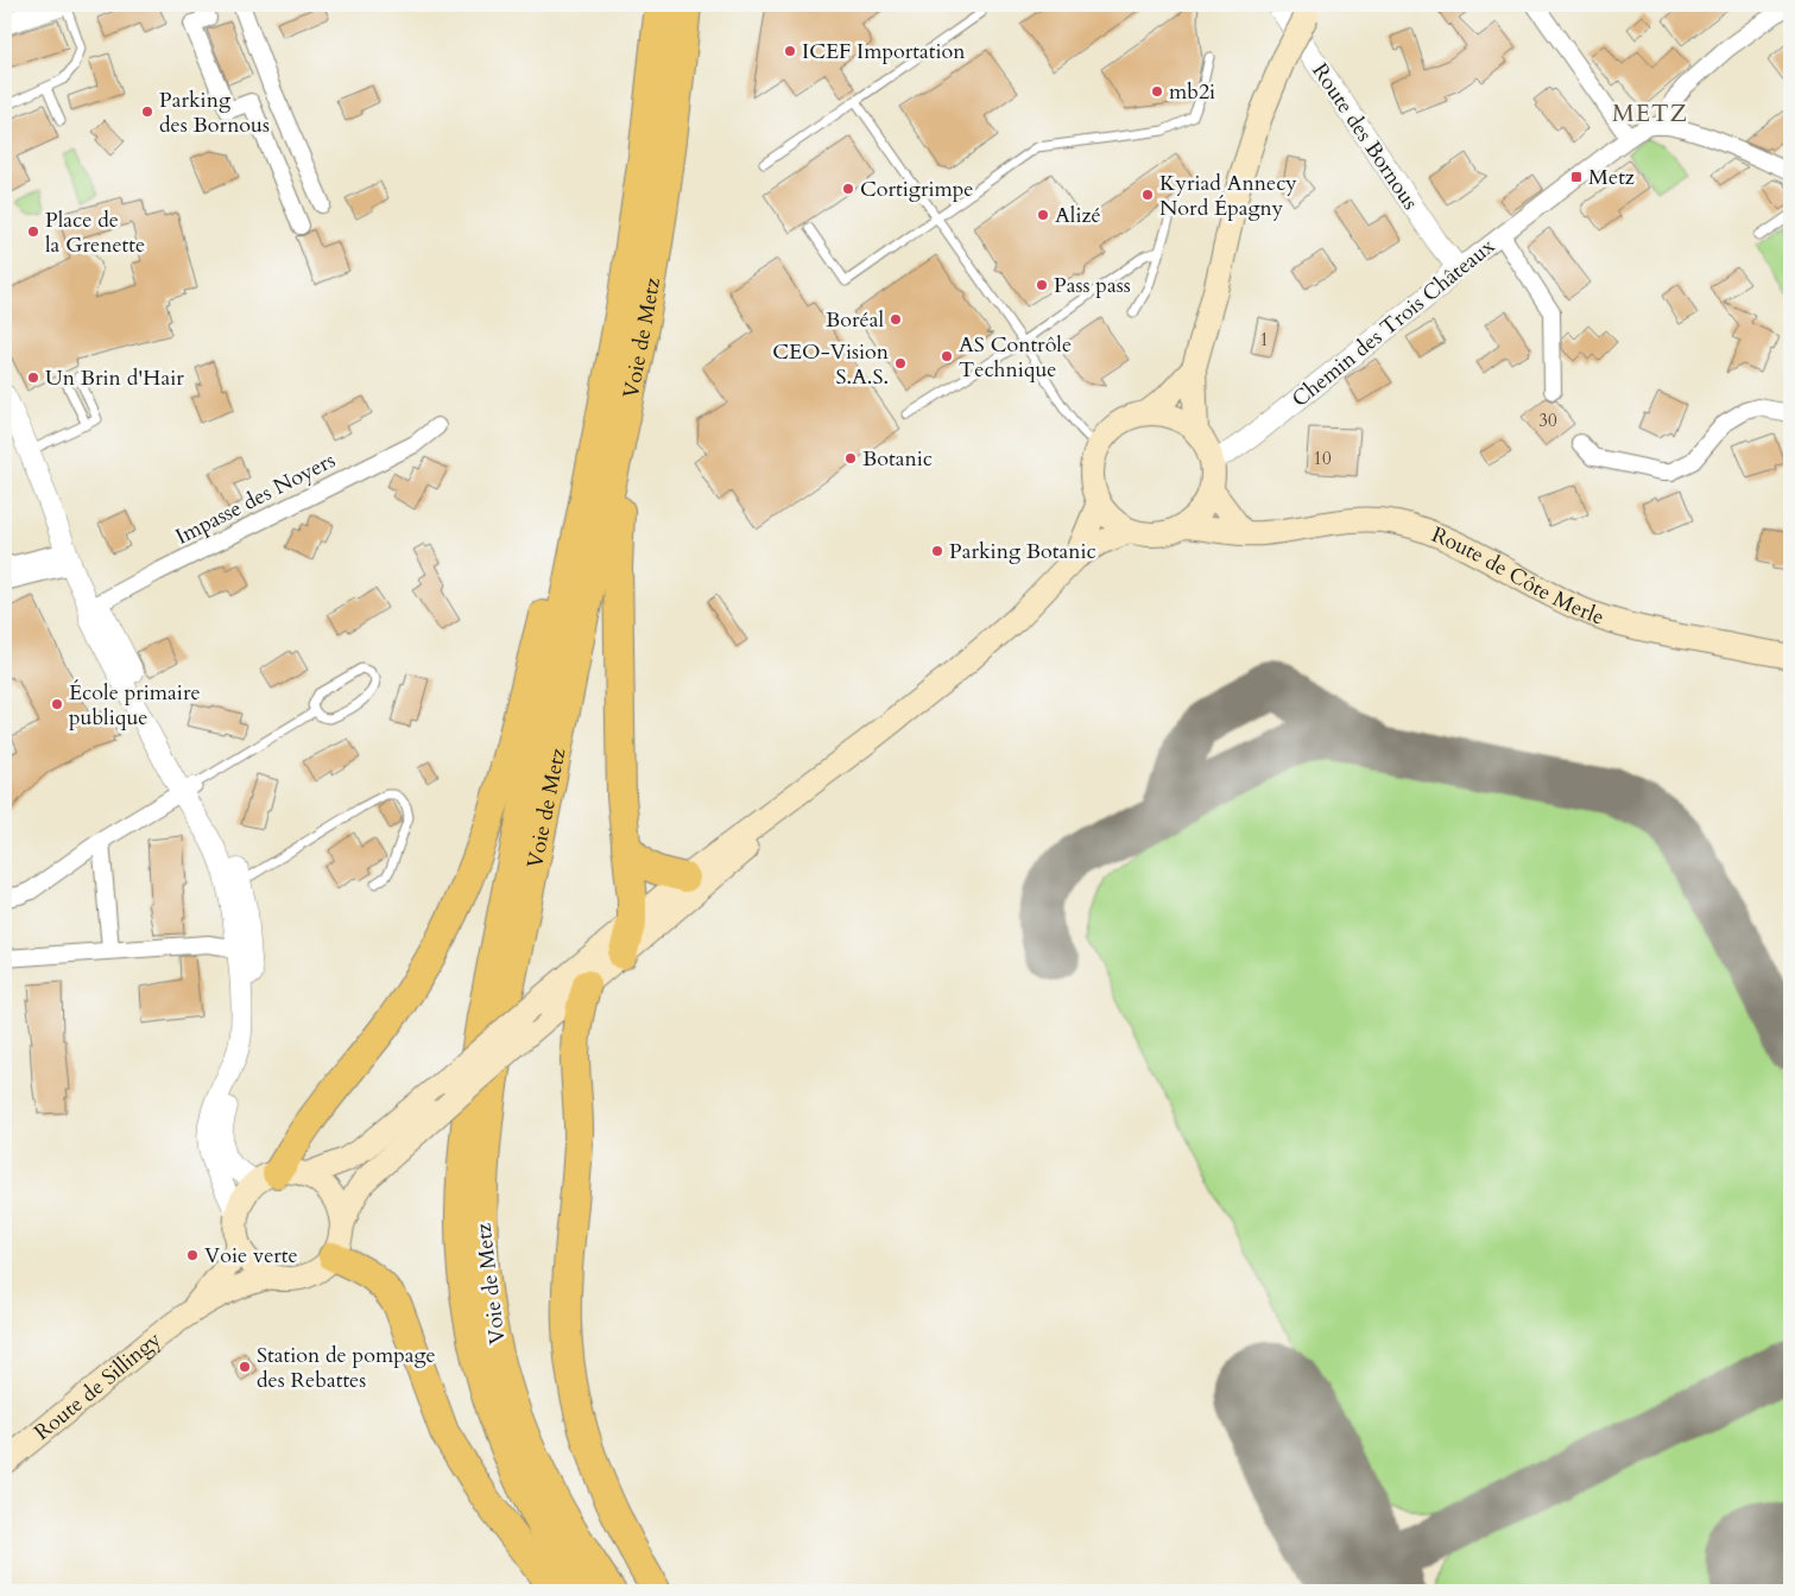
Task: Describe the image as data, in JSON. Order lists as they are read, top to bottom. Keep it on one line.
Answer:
{"streets":{"highway":["Voie de Metz"],"main road":["Route de Côte Merle","Route de Sillingy"],"street":["Route des Bornous","Chemin des Trois Châteaux","Impasse des Noyers"]},"crossings":[["Route des Bornous","Chemin des Trois Châteaux"],["Chemin des Trois Châteaux","Route de Côte Merle"]],"districts":["METZ"],"places":{"other":["ICEF Importation","mb2i","Parking des Bornous","Cortigrimpe","Kyriad Annecy Nord Épagny","Alizé","Place de la Grenette","Pass pass","Boréal","AS Contrôle Technique","CEO-Vision S.A.S.","Un Brin d'Hair","Botanic","Parking Botanic","École primaire publique","Voie verte","Station de pompage des Rebattes"],"transit":["Metz"]},"house_numbers":["1","30","10"]}
